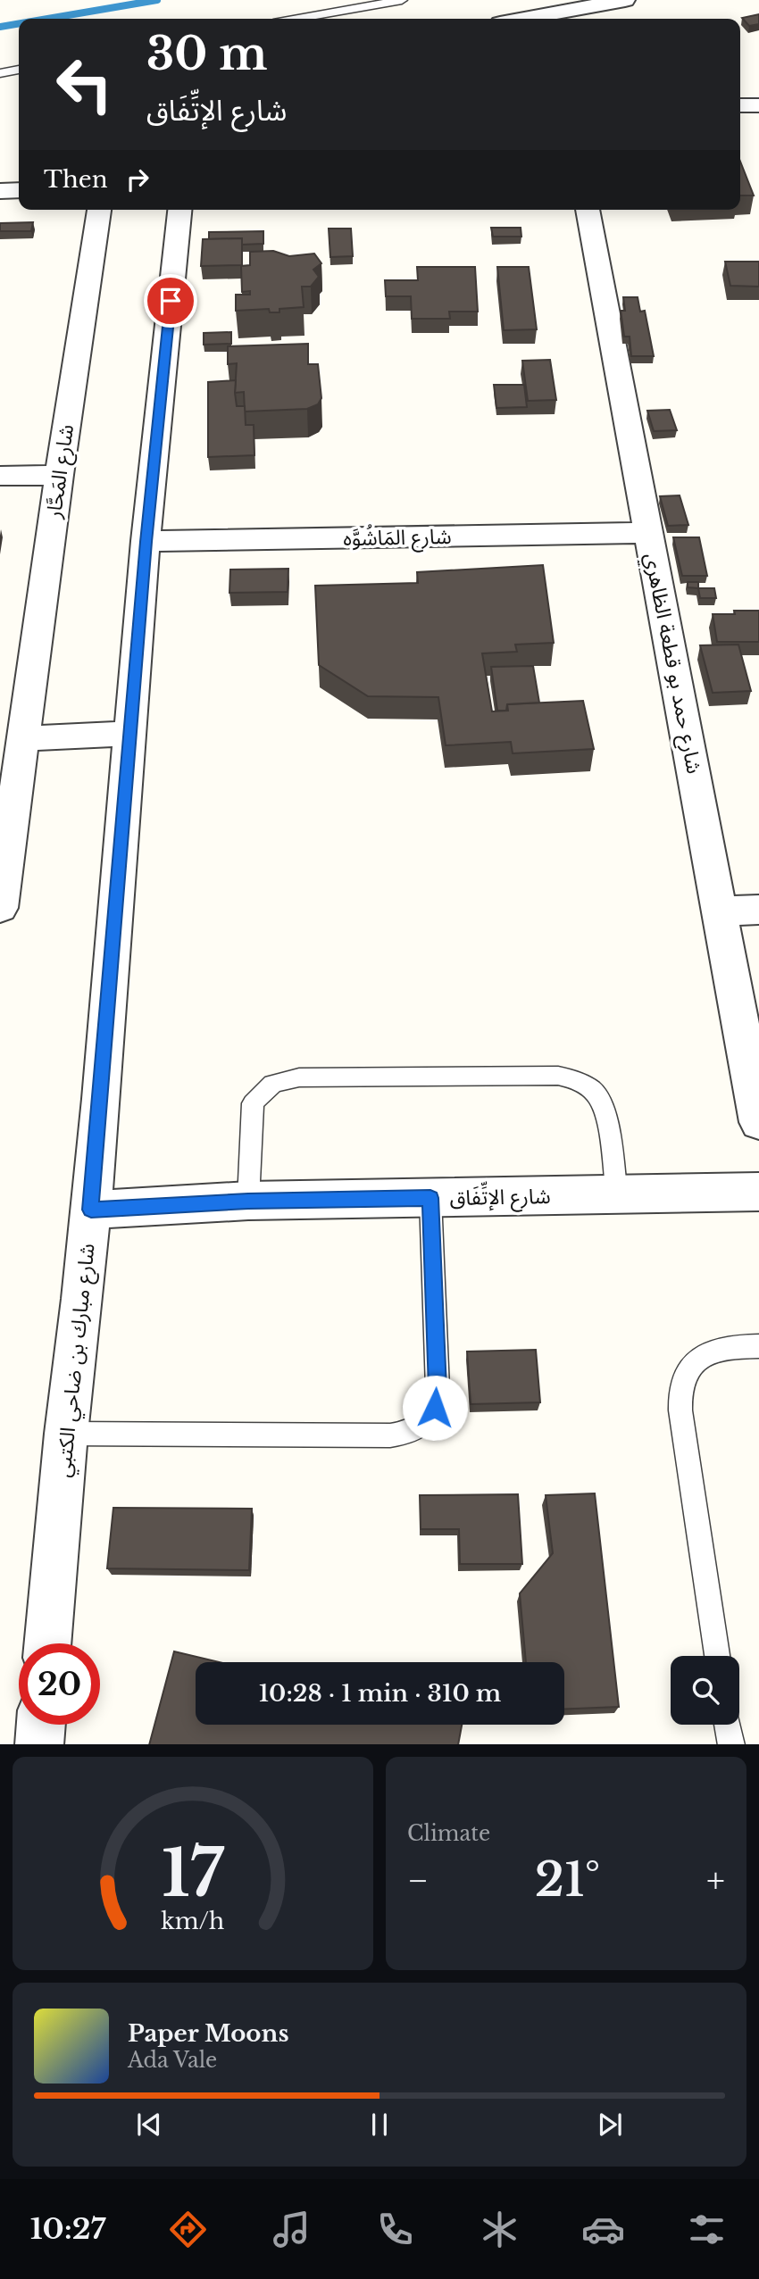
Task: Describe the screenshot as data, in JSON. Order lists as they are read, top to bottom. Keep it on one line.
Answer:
{"streets":{"street":["شارع المَحَّار","شارع المَاشُوَّه","شارع حمد بو قطعة الظاهري","شارع الإتِّفَاق","شارع مبارك بن ضاحي الكتبي"]},"crossings":[["شارع المَاشُوَّه","شارع حمد بو قطعة الظاهري"],["شارع المَاشُوَّه","شارع مبارك بن ضاحي الكتبي"],["شارع الإتِّفَاق","شارع مبارك بن ضاحي الكتبي"]],"page":{"turn":["30 m","شارع الإتِّفَاق"],"then":"Then","limit":"20","trip":"10:28 · 1 min · 310 m","tile":"Climate","heat":["−","21°","+"],"song":["Paper Moons","Ada Vale"],"tabs":"10:27","gauge":["17","km/h"]}}
